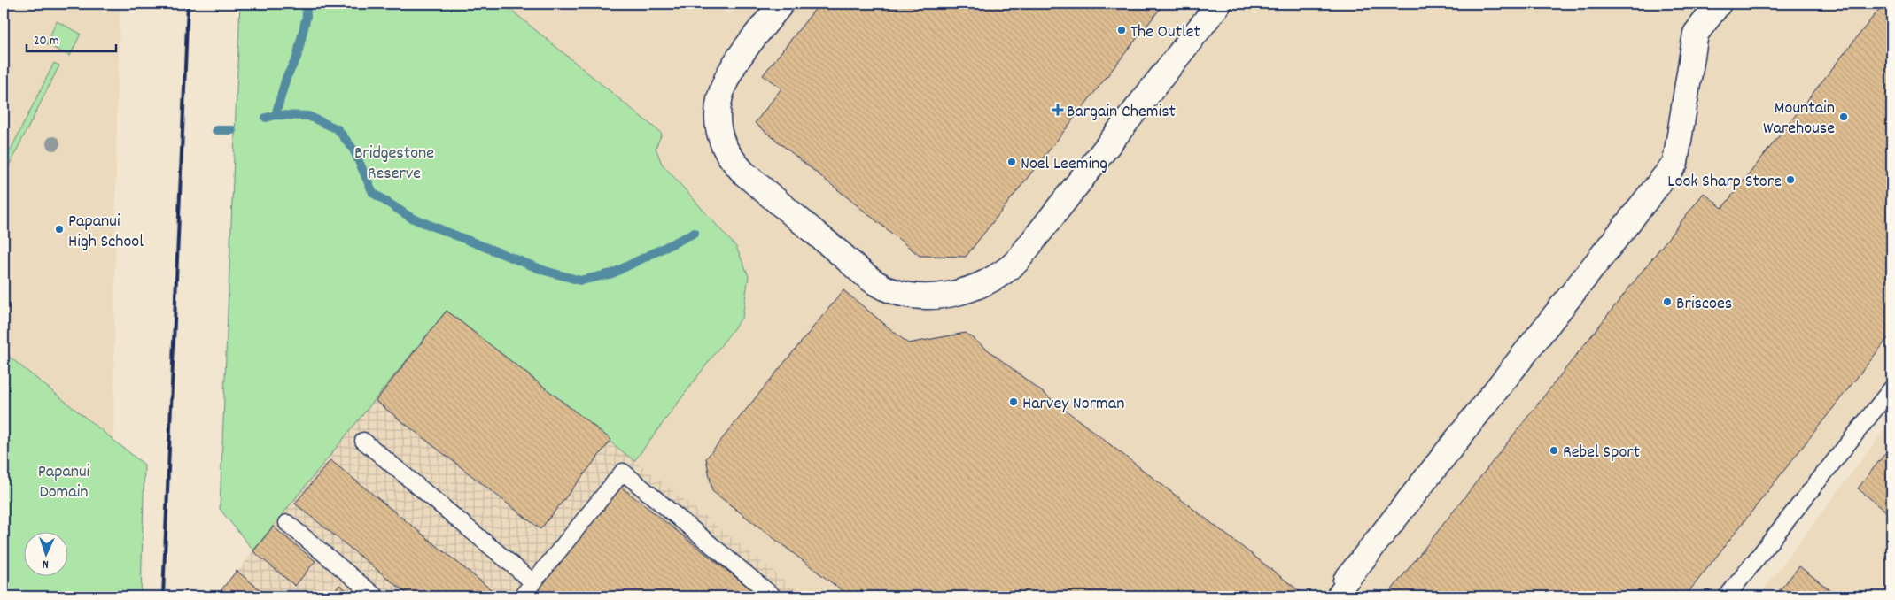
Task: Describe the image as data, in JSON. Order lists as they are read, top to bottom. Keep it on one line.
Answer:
{"parks":["Bridgestone Reserve","Papanui Domain"],"places":{"other":["The Outlet","Mountain Warehouse","Noel Leeming","Look Sharp Store","Papanui High School","Briscoes","Harvey Norman","Rebel Sport"],"health":["Bargain Chemist"]},"scale_bar":"20 m","north":"bottom"}
